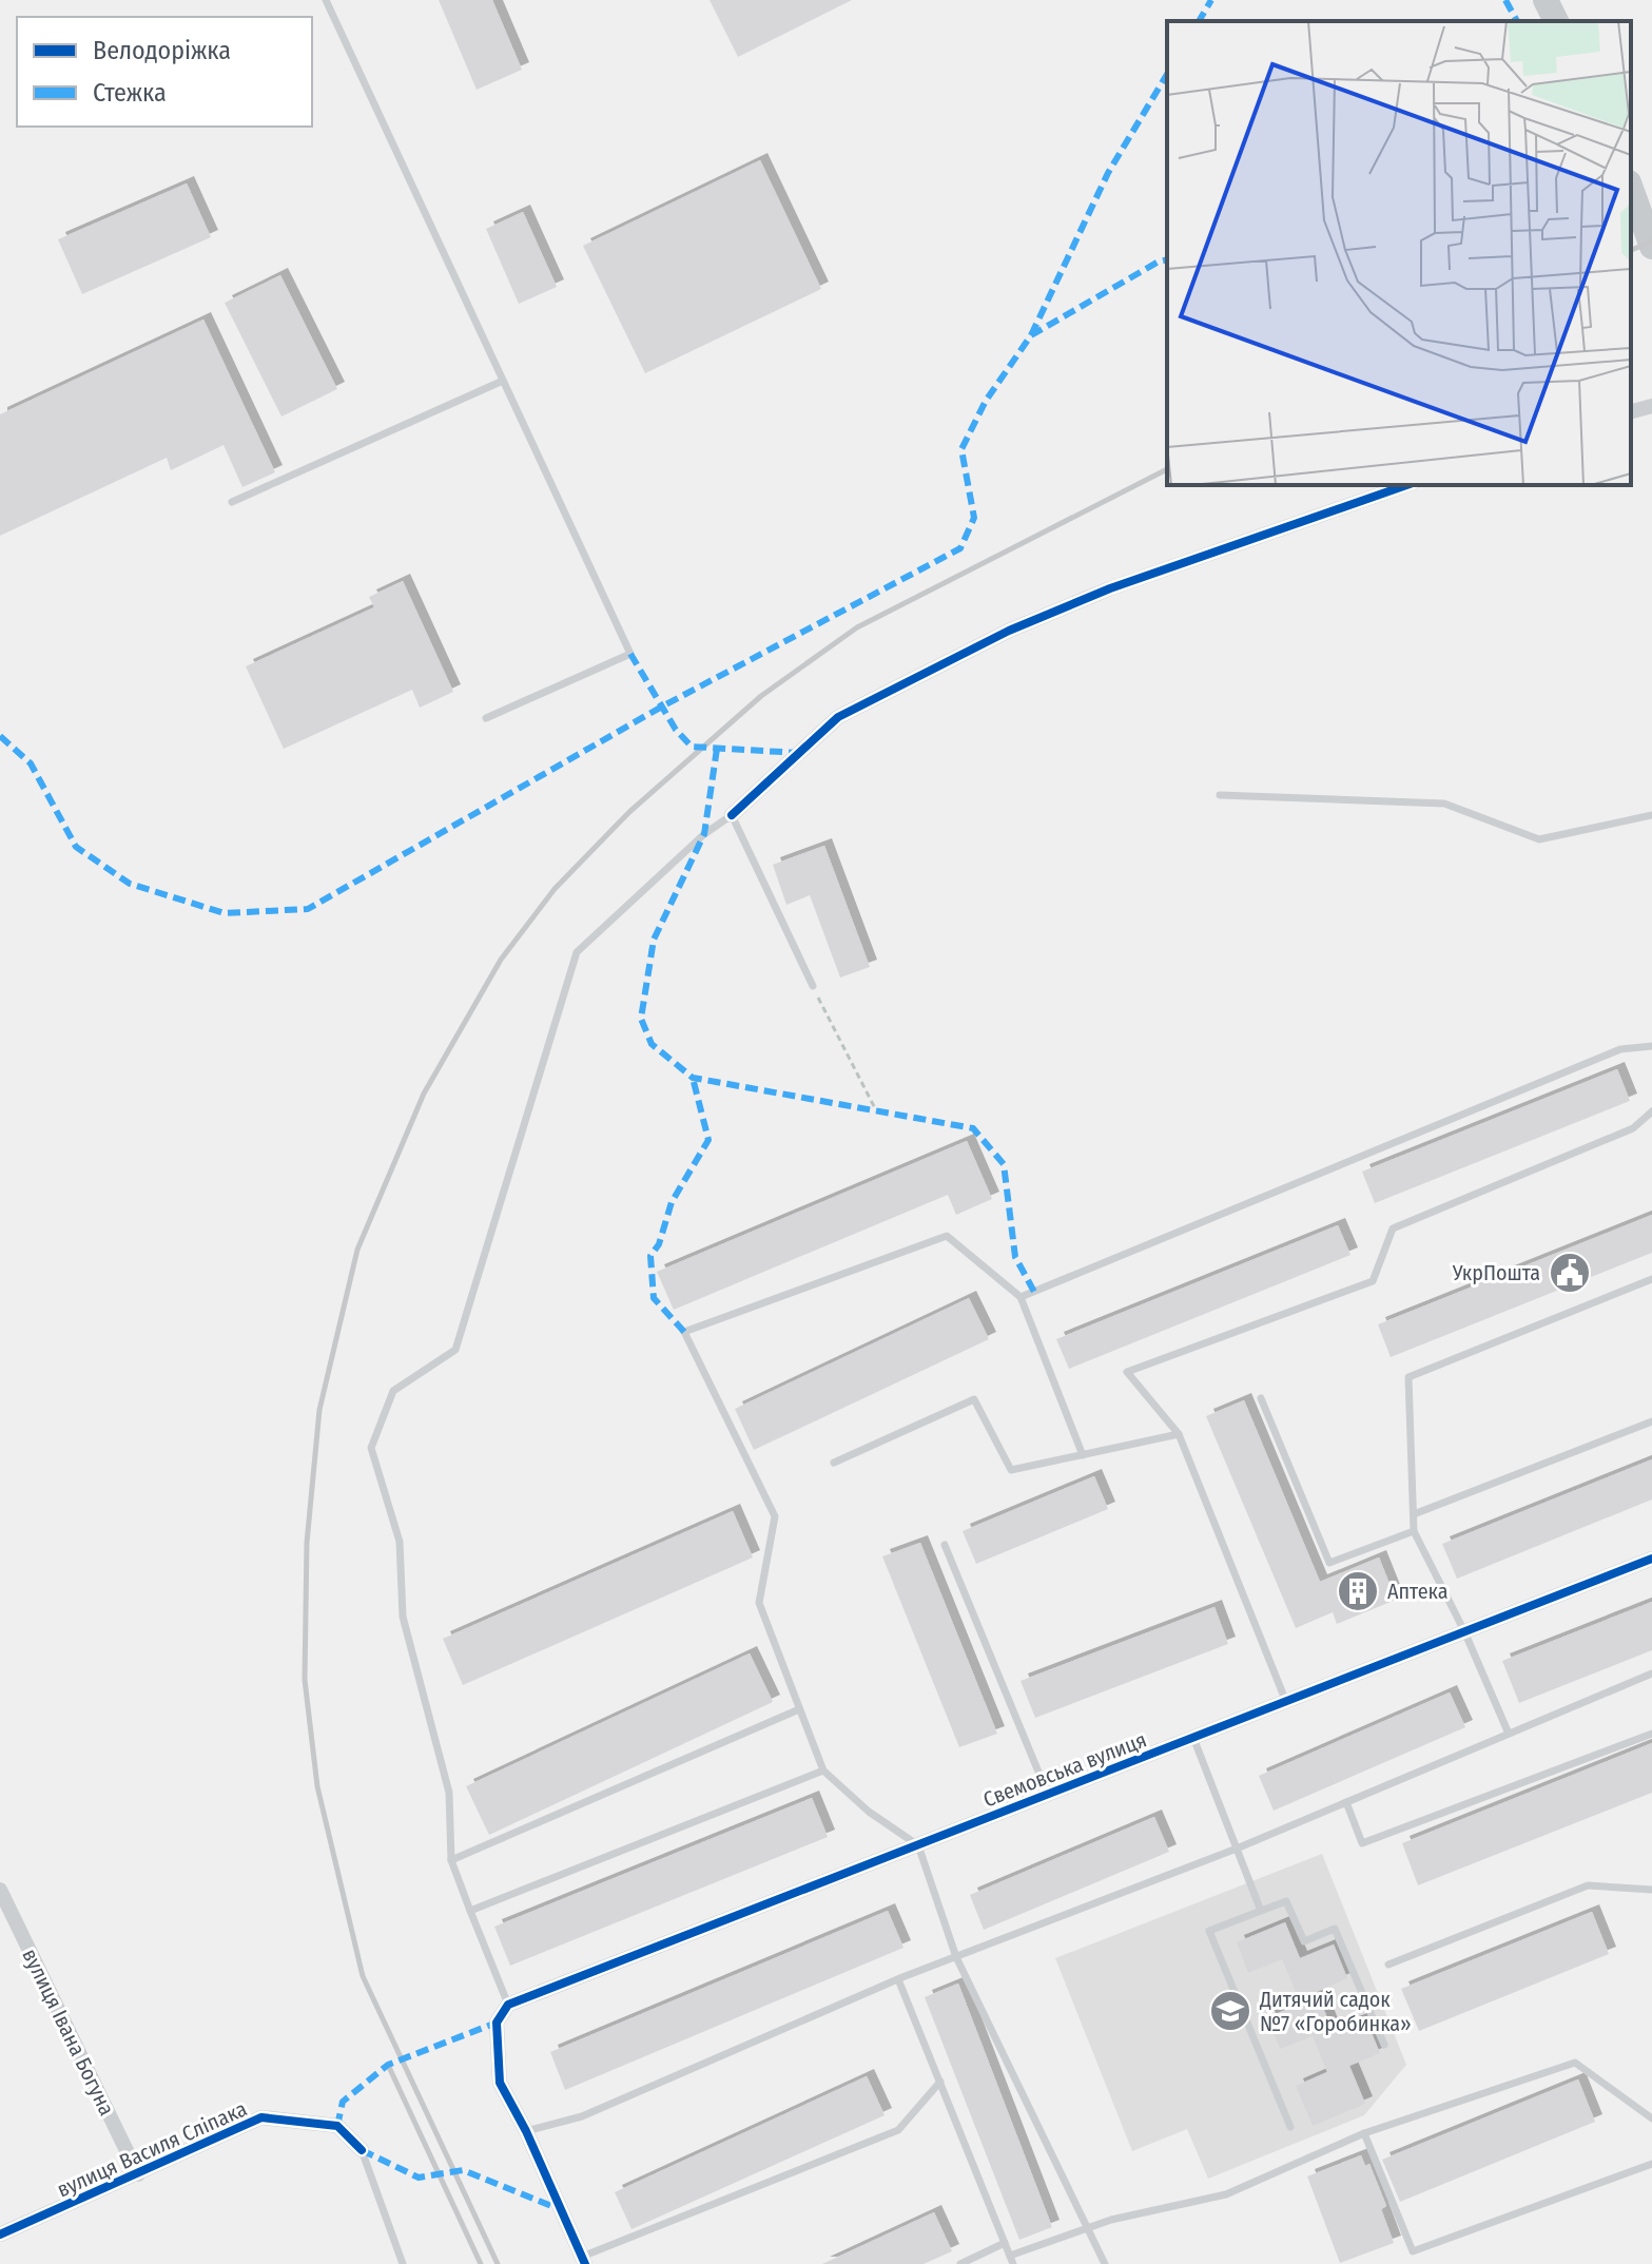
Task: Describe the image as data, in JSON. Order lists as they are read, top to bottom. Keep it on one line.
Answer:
{"streets":{"street":["Свемовська вулиця","вулиця Івана Богуна","вулиця Василя Сліпака"]},"crossings":[["вулиця Івана Богуна","вулиця Василя Сліпака"]],"places":{"public building":["УкрПошта"],"building":["Аптека"],"school or university":["Дитячий садок №7 «Горобинка»"]},"legend":["Велодоріжка","Стежка"]}
